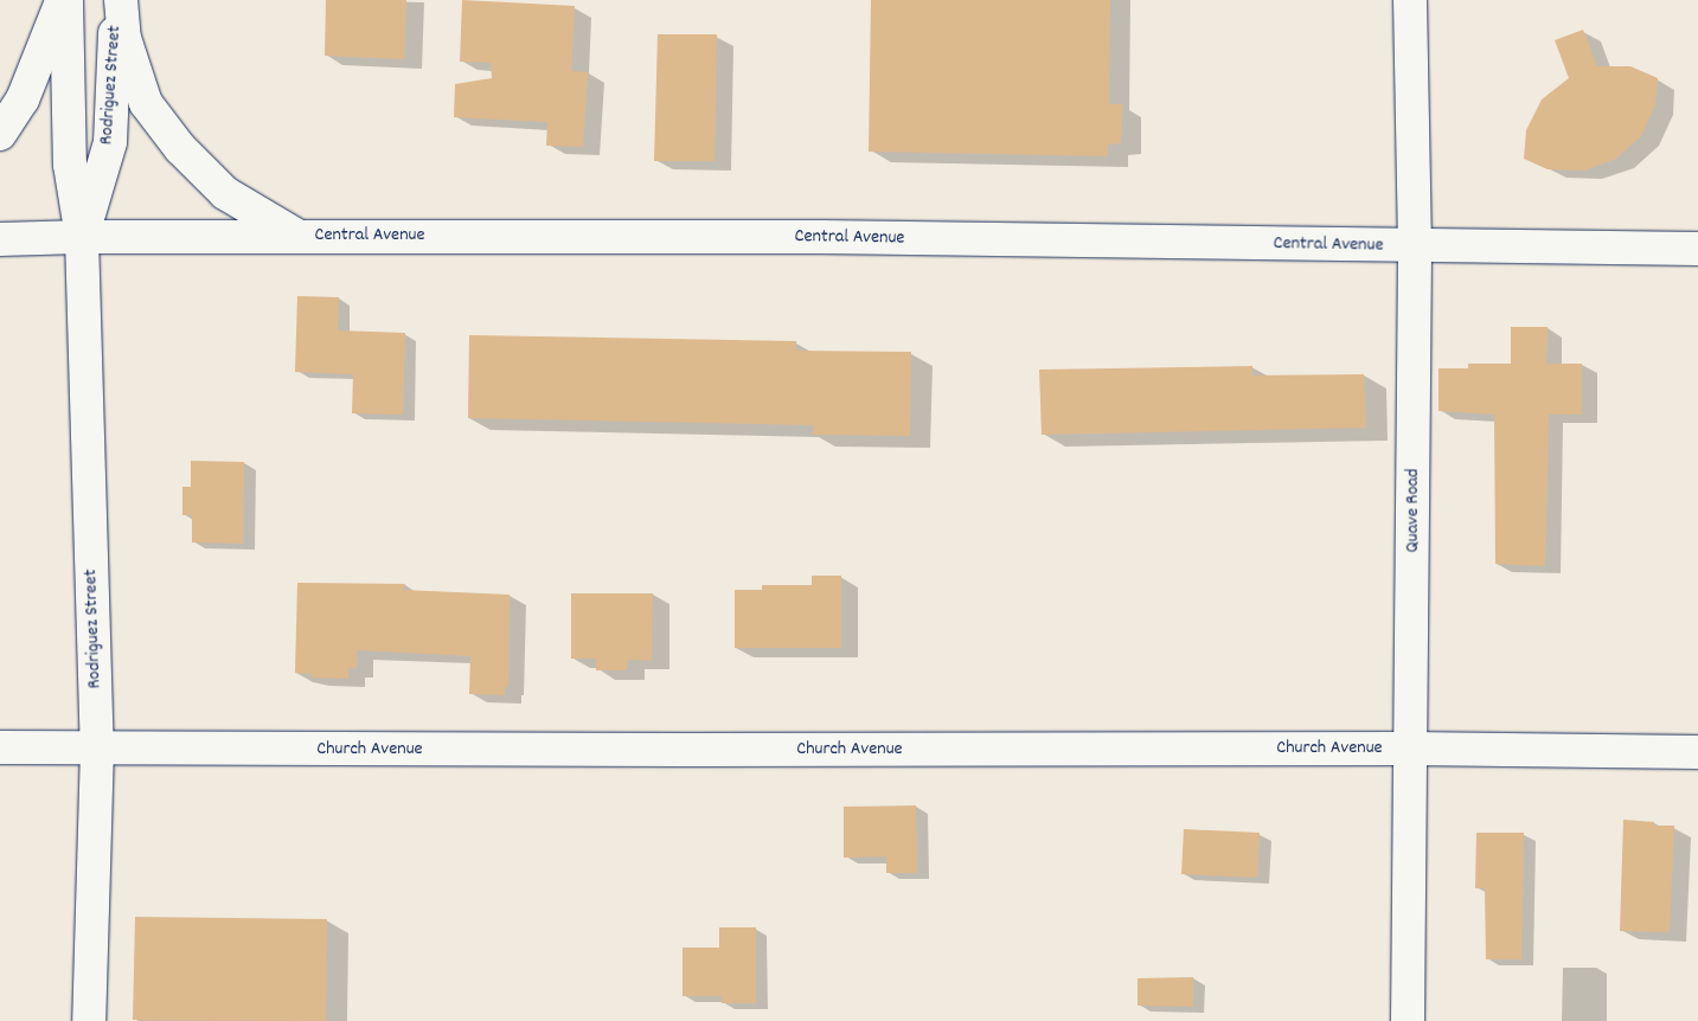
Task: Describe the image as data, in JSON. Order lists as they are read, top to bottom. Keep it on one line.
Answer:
{"streets":{"main road":["Rodriguez Street","Central Avenue","Quave Road","Church Avenue"]},"crossings":[["Rodriguez Street","Central Avenue"],["Rodriguez Street","Church Avenue"],["Central Avenue","Quave Road"],["Quave Road","Church Avenue"]]}
